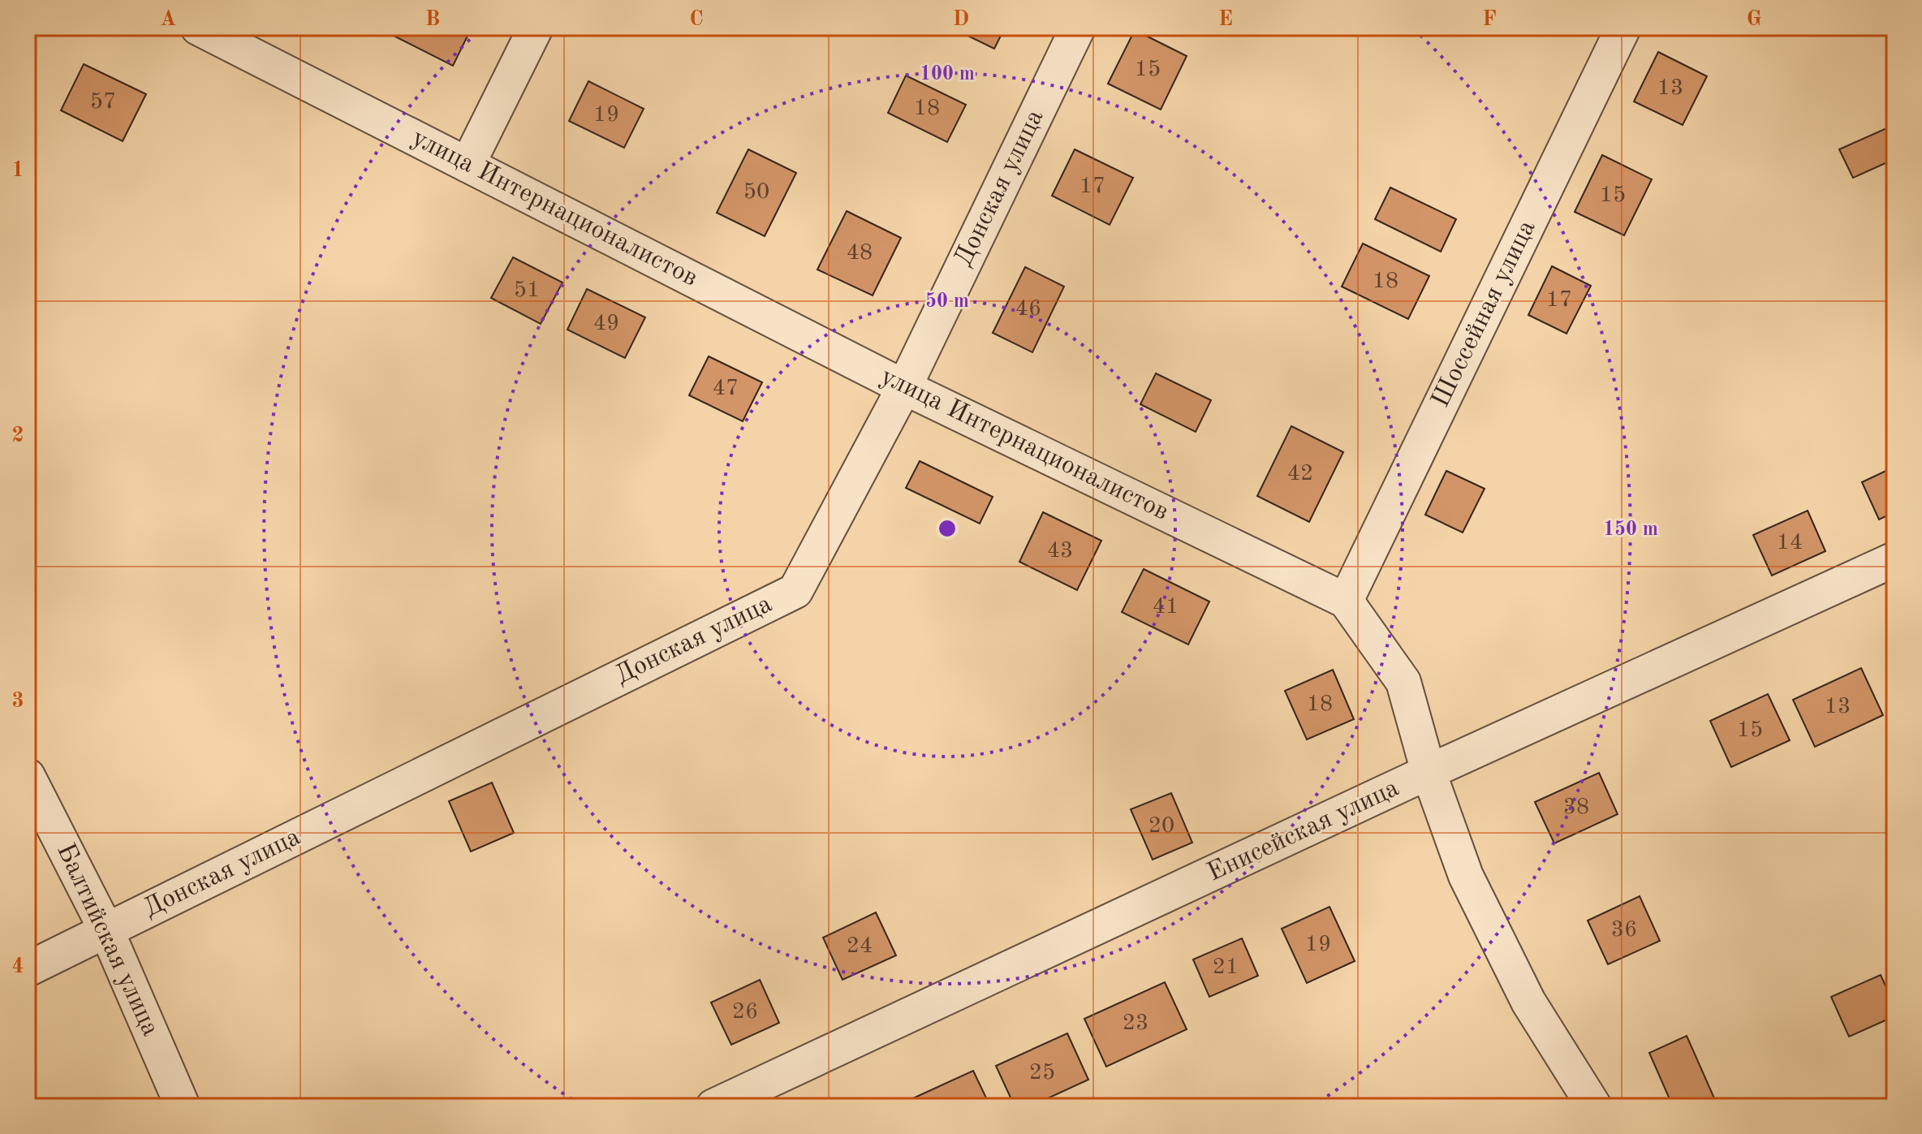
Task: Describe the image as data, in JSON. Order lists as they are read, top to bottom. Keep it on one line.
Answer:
{"streets":{"street":["Донская улица","улица Интернационалистов","Шоссейная улица","Енисейская улица","Балтийская улица"]},"crossings":[["Донская улица","улица Интернационалистов"],["Донская улица","Балтийская улица"],["улица Интернационалистов","Шоссейная улица"],["улица Интернационалистов","Енисейская улица"]],"house_numbers":["15","13","57","18","19","17","50","15","48","18","51","17","46","49","47","42","14","43","41","18","13","15","38","20","36","19","24","21","26","23","25"],"grid":{"columns":["A","B","C","D","E","F","G"],"rows":["1","2","3","4"]},"rings":["100 m","50 m","150 m"]}
